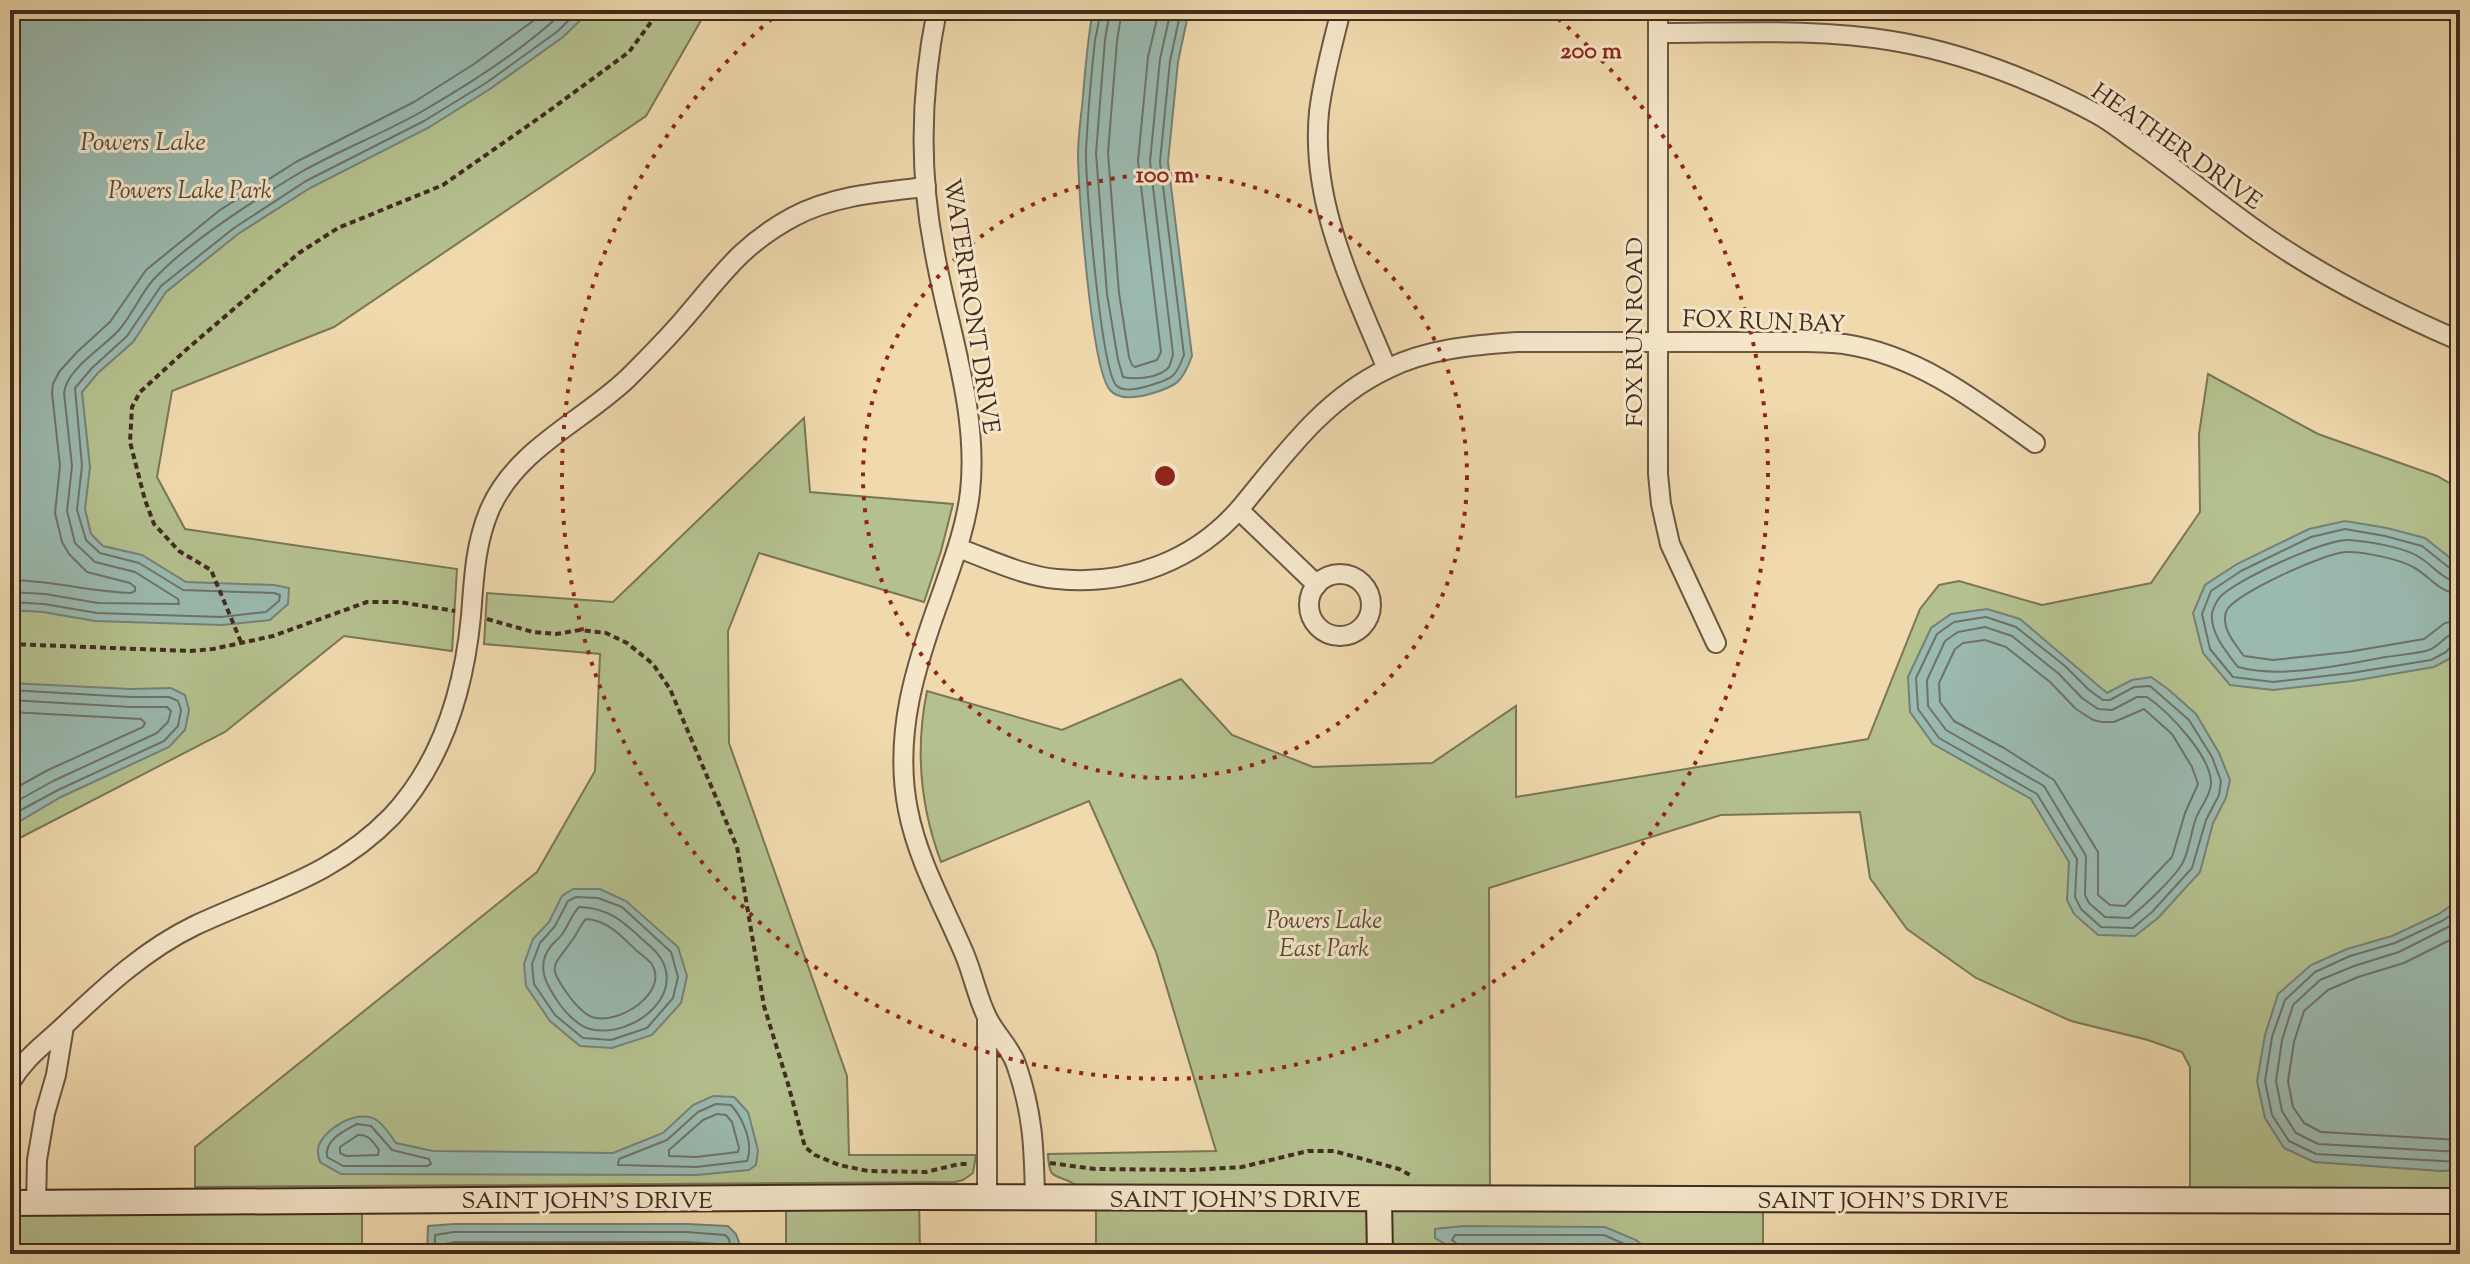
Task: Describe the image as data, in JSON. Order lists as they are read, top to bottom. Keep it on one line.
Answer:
{"streets":{"street":["HEATHER DRIVE","WATERFRONT DRIVE","FOX RUN BAY","FOX RUN ROAD","SAINT JOHN'S DRIVE"]},"crossings":[["HEATHER DRIVE","FOX RUN ROAD"],["WATERFRONT DRIVE","FOX RUN BAY"],["WATERFRONT DRIVE","SAINT JOHN'S DRIVE"],["FOX RUN BAY","FOX RUN ROAD"]],"water":["Powers Lake"],"parks":["Powers Lake Park","Powers Lake East Park"],"rings":["200 m","100 m"]}
